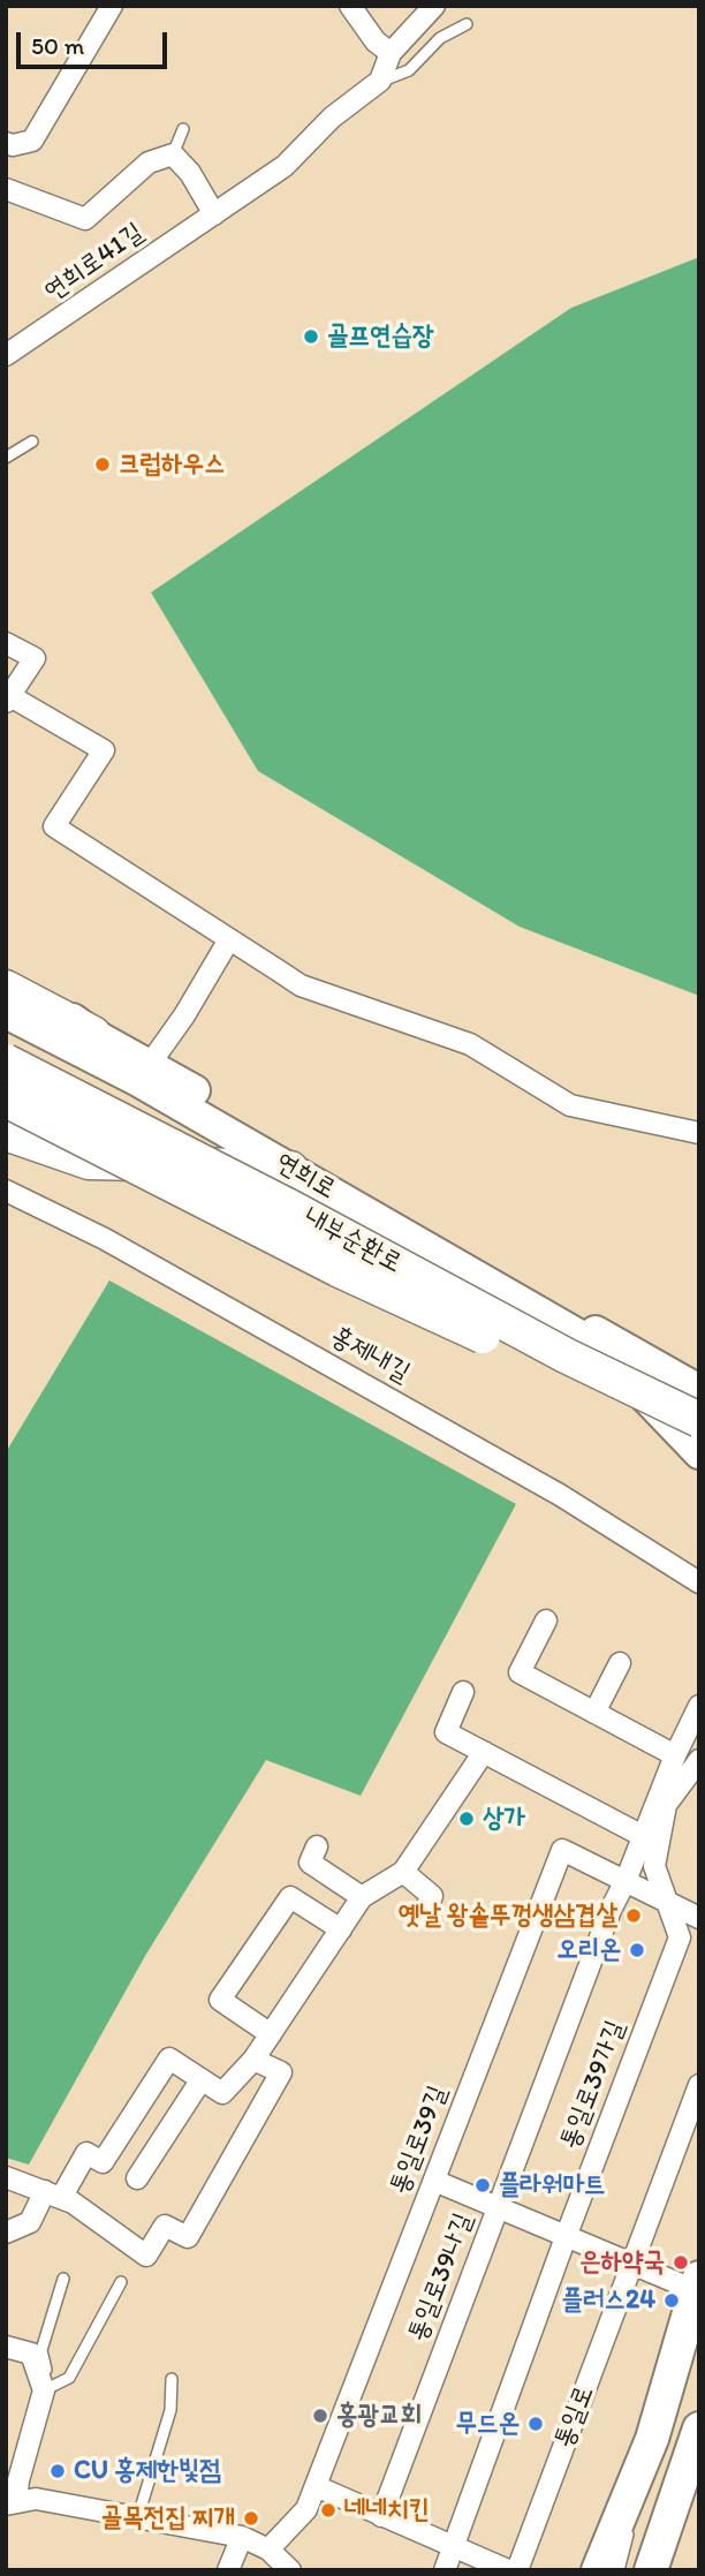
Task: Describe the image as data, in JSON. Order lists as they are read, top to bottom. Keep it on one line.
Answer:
{"streets":{"highway":["내부순환로"],"main road":["연희로"],"street":["연희로41길","홍제내길","통일로39가길","통일로39길","통일로39나길","통일로"]},"crossings":[["통일로39가길","통일로39길"],["통일로39길","통일로39나길"]],"places":["골프연습장","크럽하우스","상가","옛날 왕솥뚜껑생삼겹살","오리온","플라워마트","은하약국","플러스24","홍광교회","무드온","CU 홍제한빛점","네네치킨","골목전집 찌개"],"scale_bar":"50 m"}
